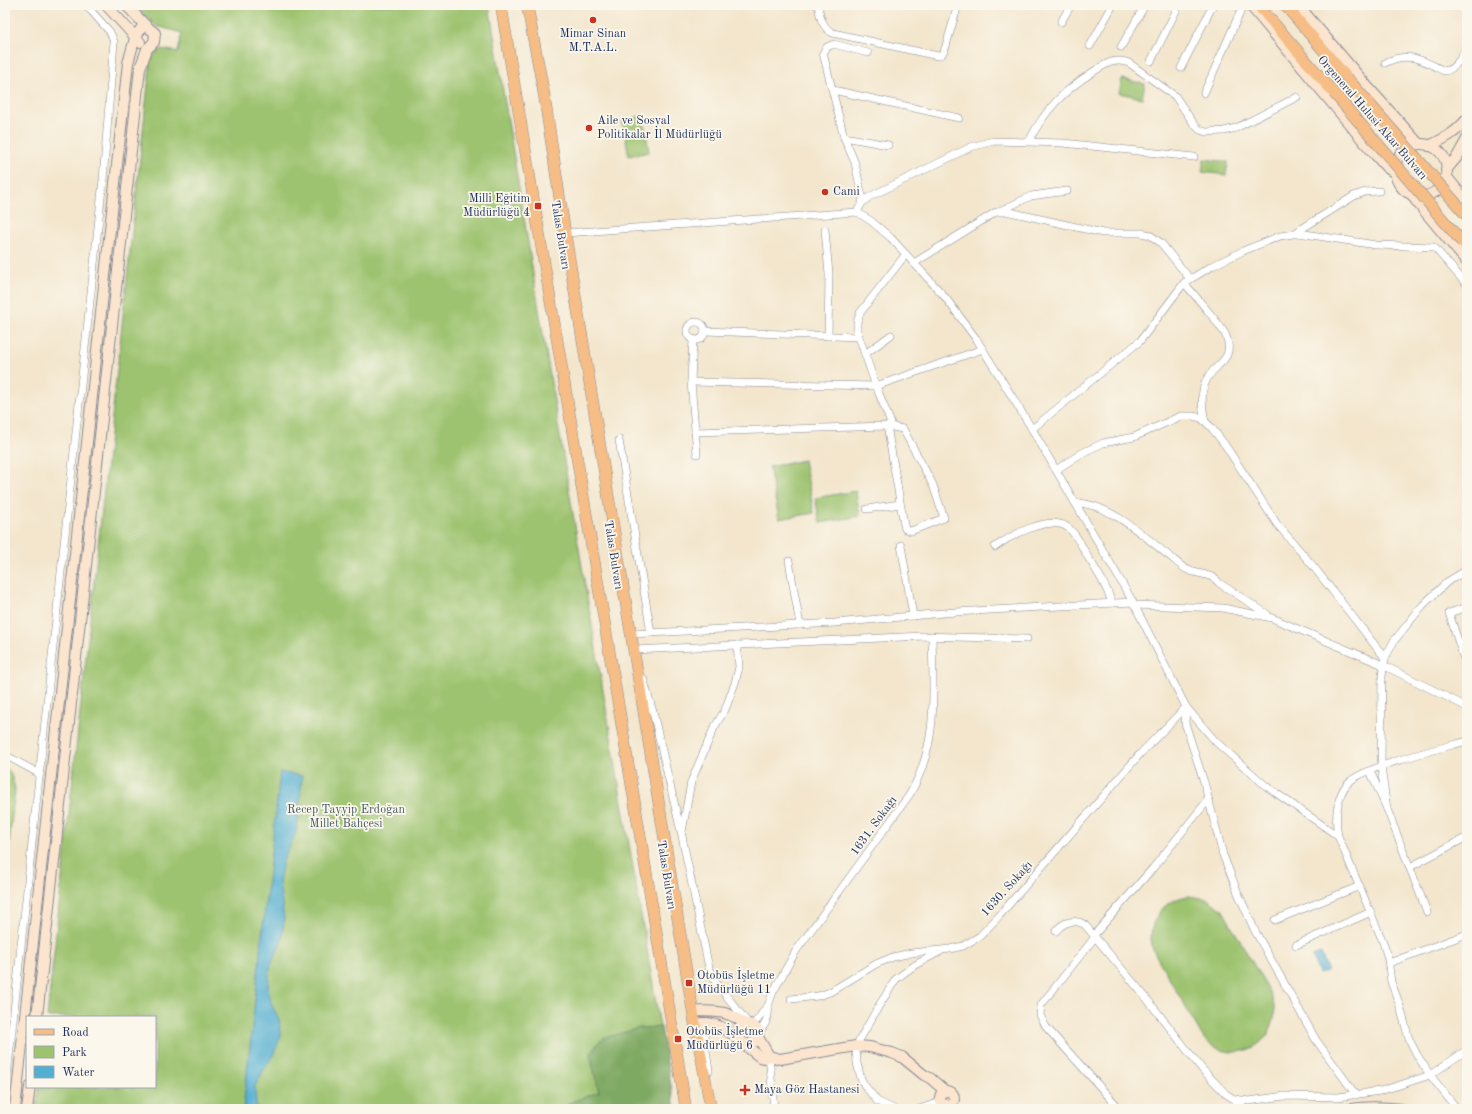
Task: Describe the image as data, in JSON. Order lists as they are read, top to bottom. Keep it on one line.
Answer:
{"streets":{"main road":["Orgeneral Hulusi Akar Bulvarı","Talas Bulvarı"],"street":["1631. Sokağı","1630. Sokağı"]},"parks":["Recep Tayyip Erdoğan Millet Bahçesi"],"places":{"other":["Mimar Sinan M.T.A.L.","Aile ve Sosyal Politikalar İl Müdürlüğü","Cami"],"transit":["Milli Eğitim Müdürlüğü 4","Otobüs İşletme Müdürlüğü 11","Otobüs İşletme Müdürlüğü 6"],"health":["Maya Göz Hastanesi"]},"legend":["Road","Park","Water"]}
